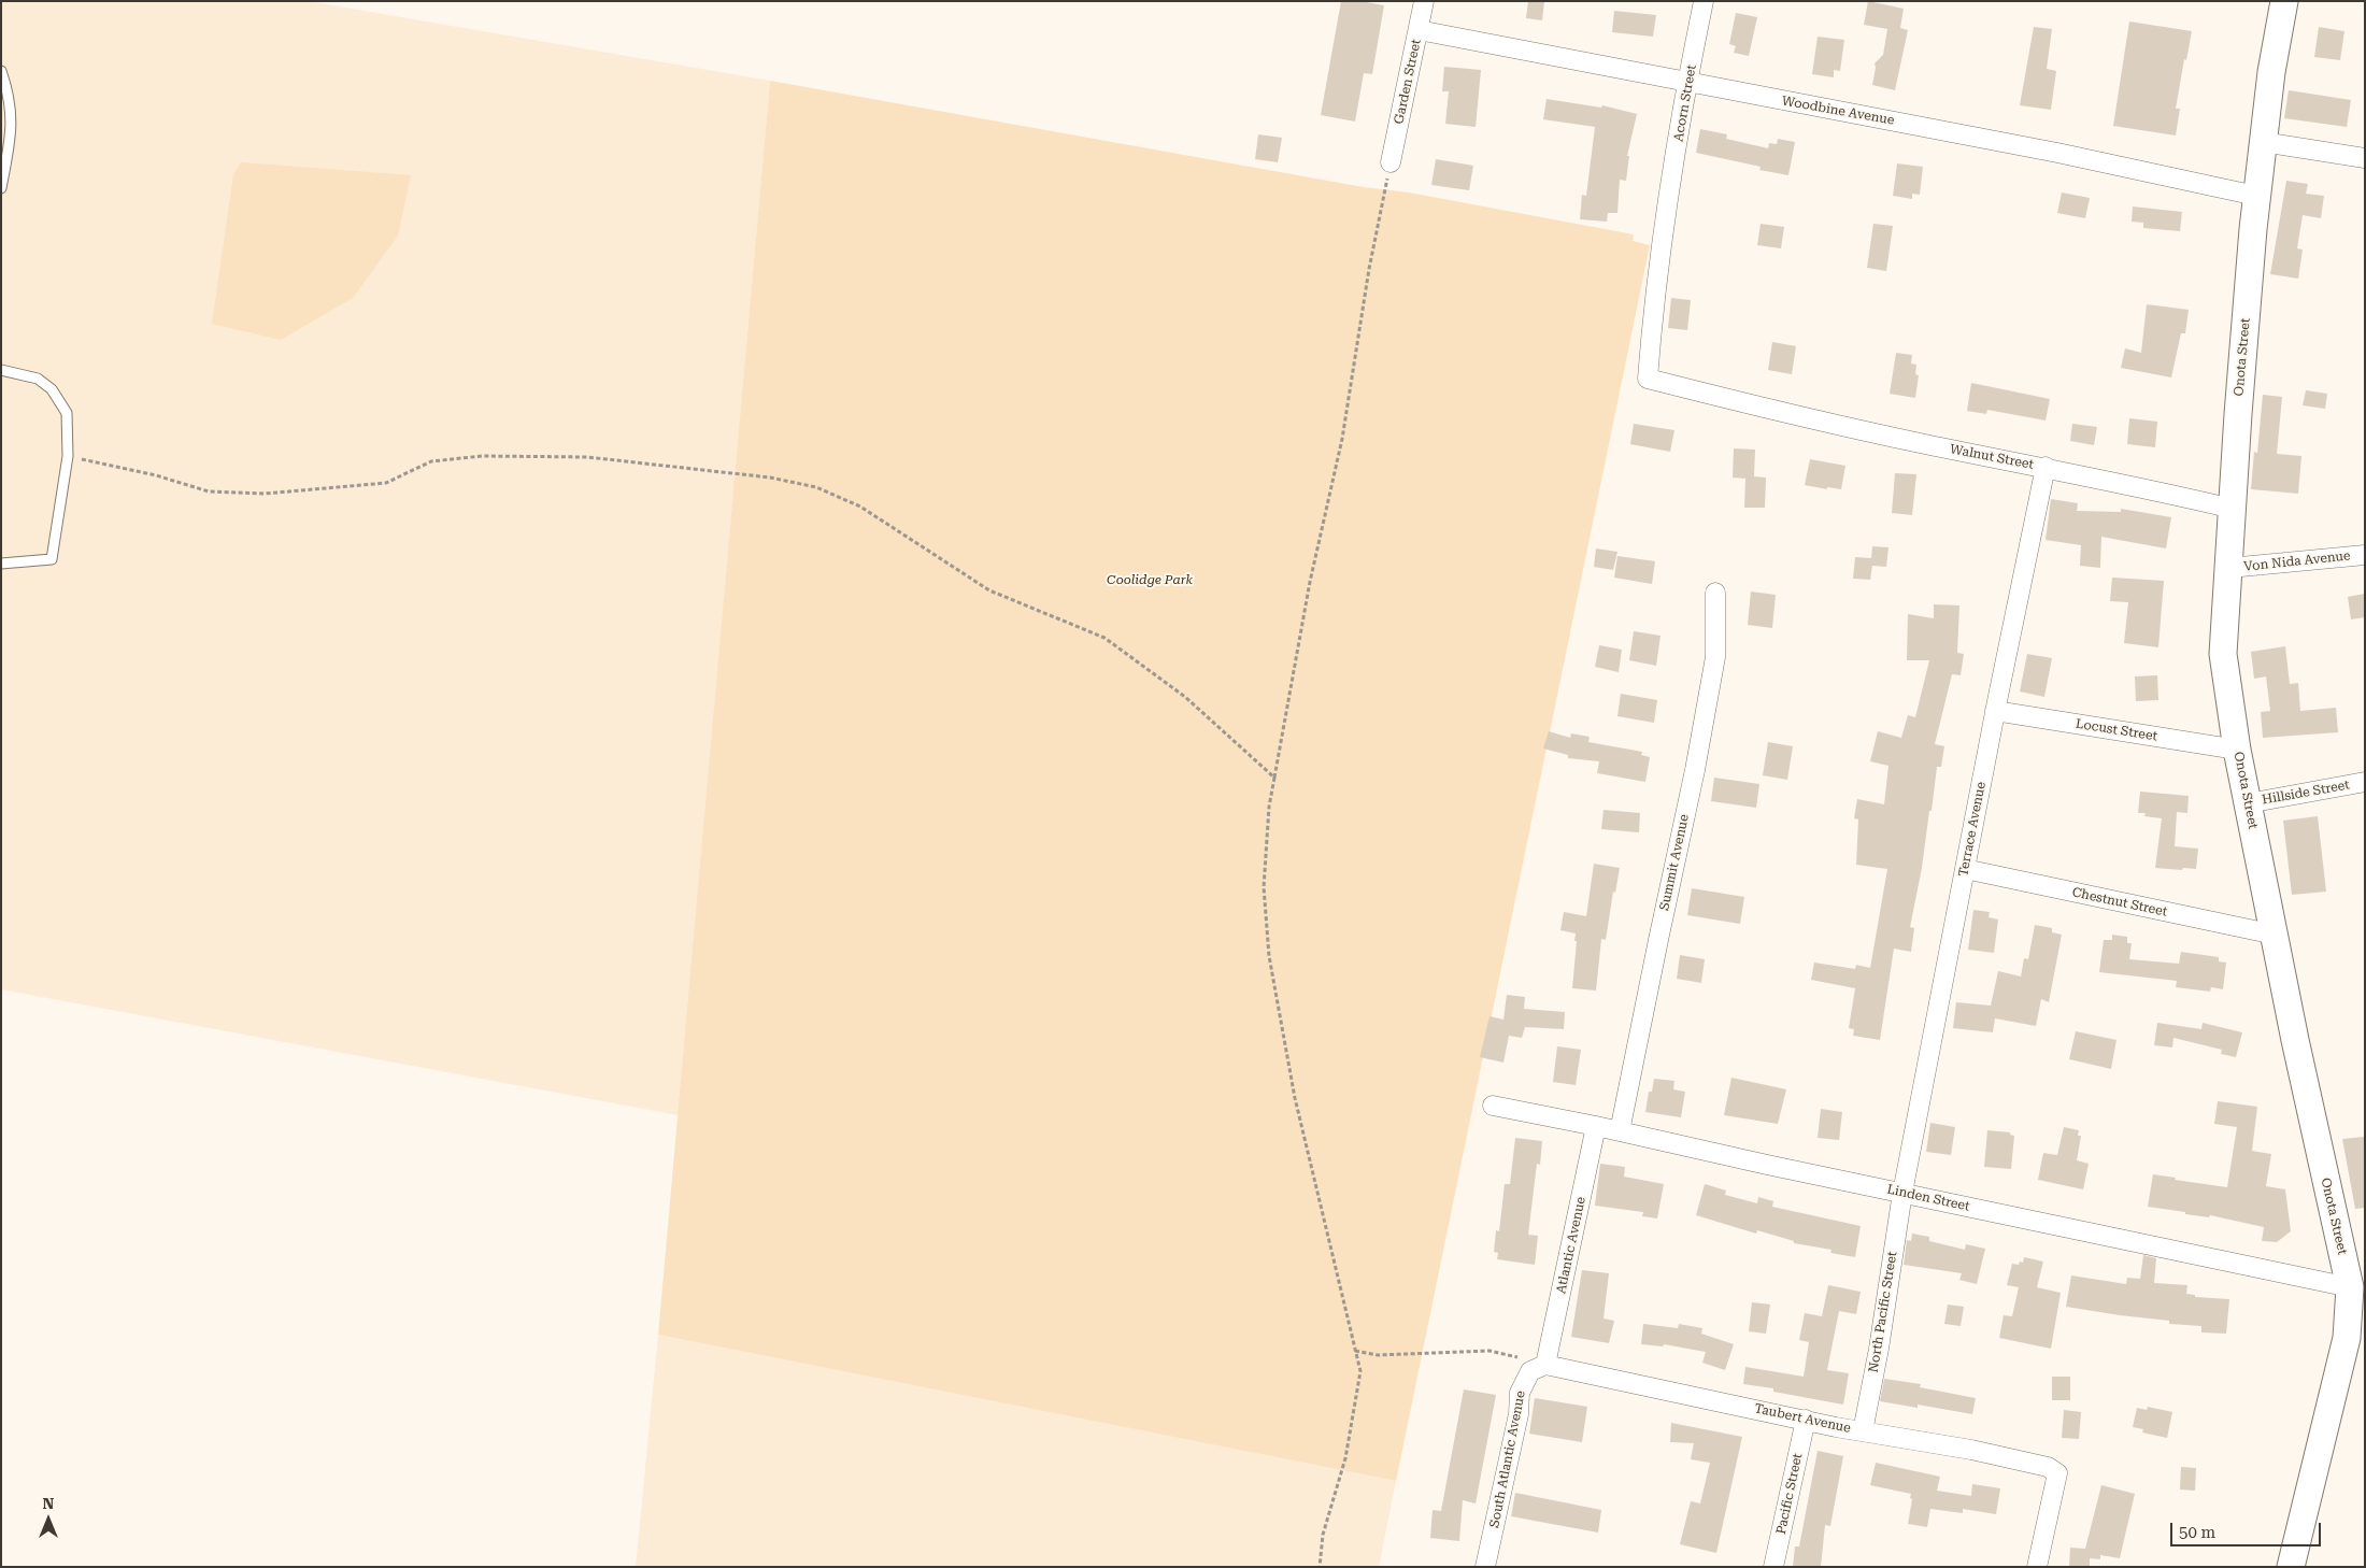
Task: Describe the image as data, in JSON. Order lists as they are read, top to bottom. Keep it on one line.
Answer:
{"streets":{"street":["Garden Street","Acorn Street","Woodbine Avenue","Onota Street","Walnut Street","Von Nida Avenue","Locust Street","Hillside Street","Terrace Avenue","Summit Avenue","Chestnut Street","Linden Street","Atlantic Avenue","North Pacific Street","Taubert Avenue","South Atlantic Avenue","Pacific Street"]},"crossings":[["Garden Street","Woodbine Avenue"],["Acorn Street","Woodbine Avenue"],["Acorn Street","Walnut Street"],["Woodbine Avenue","Onota Street"],["Onota Street","Walnut Street"],["Onota Street","Von Nida Avenue"],["Onota Street","Locust Street"],["Onota Street","Hillside Street"],["Onota Street","Chestnut Street"],["Onota Street","Linden Street"],["Walnut Street","Terrace Avenue"],["Locust Street","Terrace Avenue"],["Terrace Avenue","Chestnut Street"],["Terrace Avenue","Linden Street"],["Terrace Avenue","North Pacific Street"],["Summit Avenue","Linden Street"],["Linden Street","Atlantic Avenue"],["Linden Street","North Pacific Street"],["Atlantic Avenue","Taubert Avenue"],["Atlantic Avenue","South Atlantic Avenue"],["North Pacific Street","Taubert Avenue"],["Taubert Avenue","South Atlantic Avenue"],["Taubert Avenue","Pacific Street"]],"parks":["Coolidge Park"],"scale_bar":"50 m","north":"top"}
